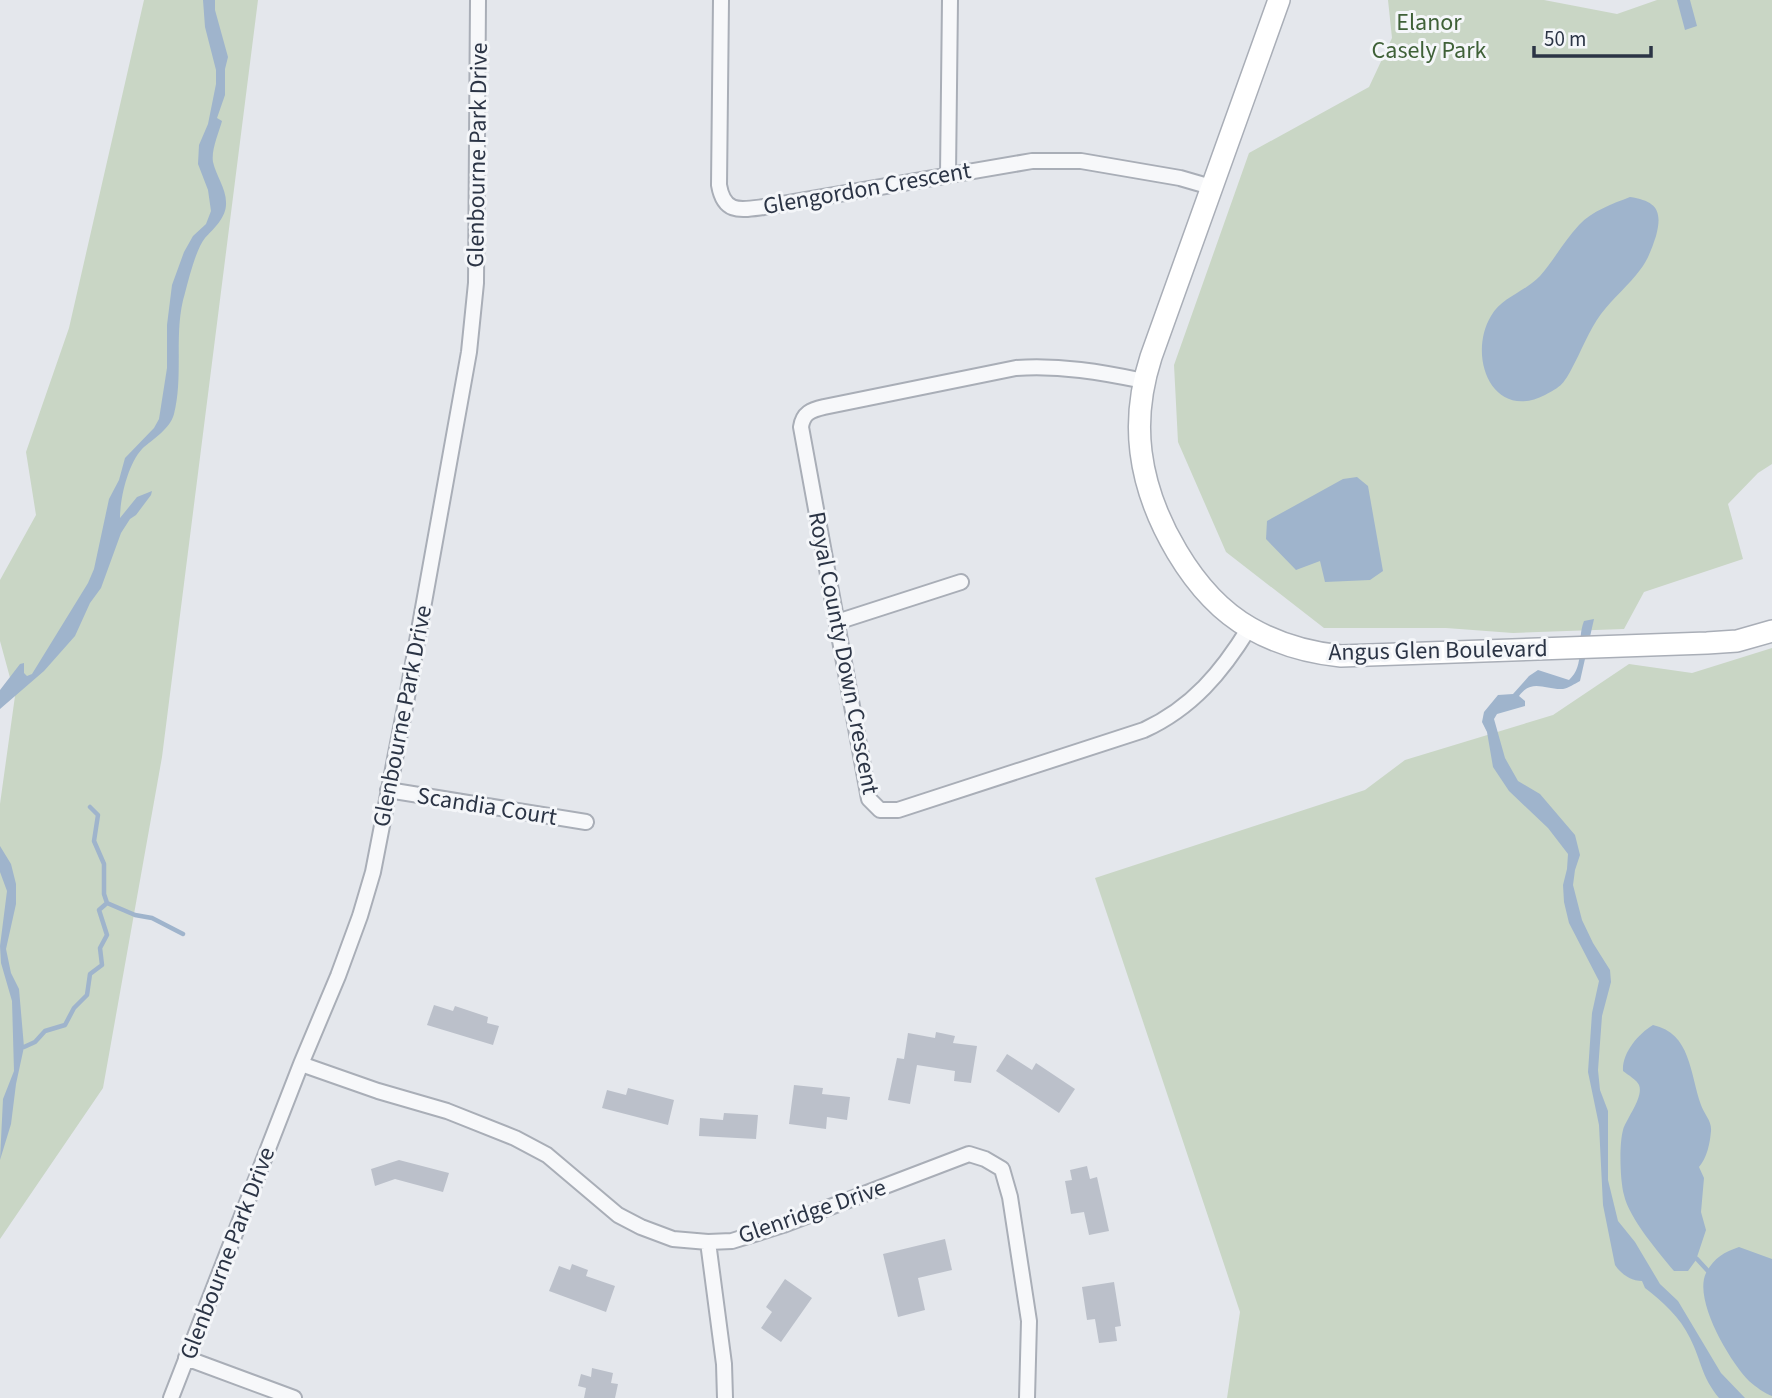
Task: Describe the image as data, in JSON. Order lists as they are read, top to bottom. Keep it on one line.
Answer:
{"streets":{"street":["Glenbourne Park Drive","Glengordon Crescent","Angus Glen Boulevard","Royal County Down Crescent","Scandia Court","Glenridge Drive"]},"crossings":[["Glenbourne Park Drive","Scandia Court"],["Glenbourne Park Drive","Glenridge Drive"],["Glengordon Crescent","Angus Glen Boulevard"],["Angus Glen Boulevard","Royal County Down Crescent"]],"parks":["Elanor Casely Park"],"scale_bar":"50 m"}
